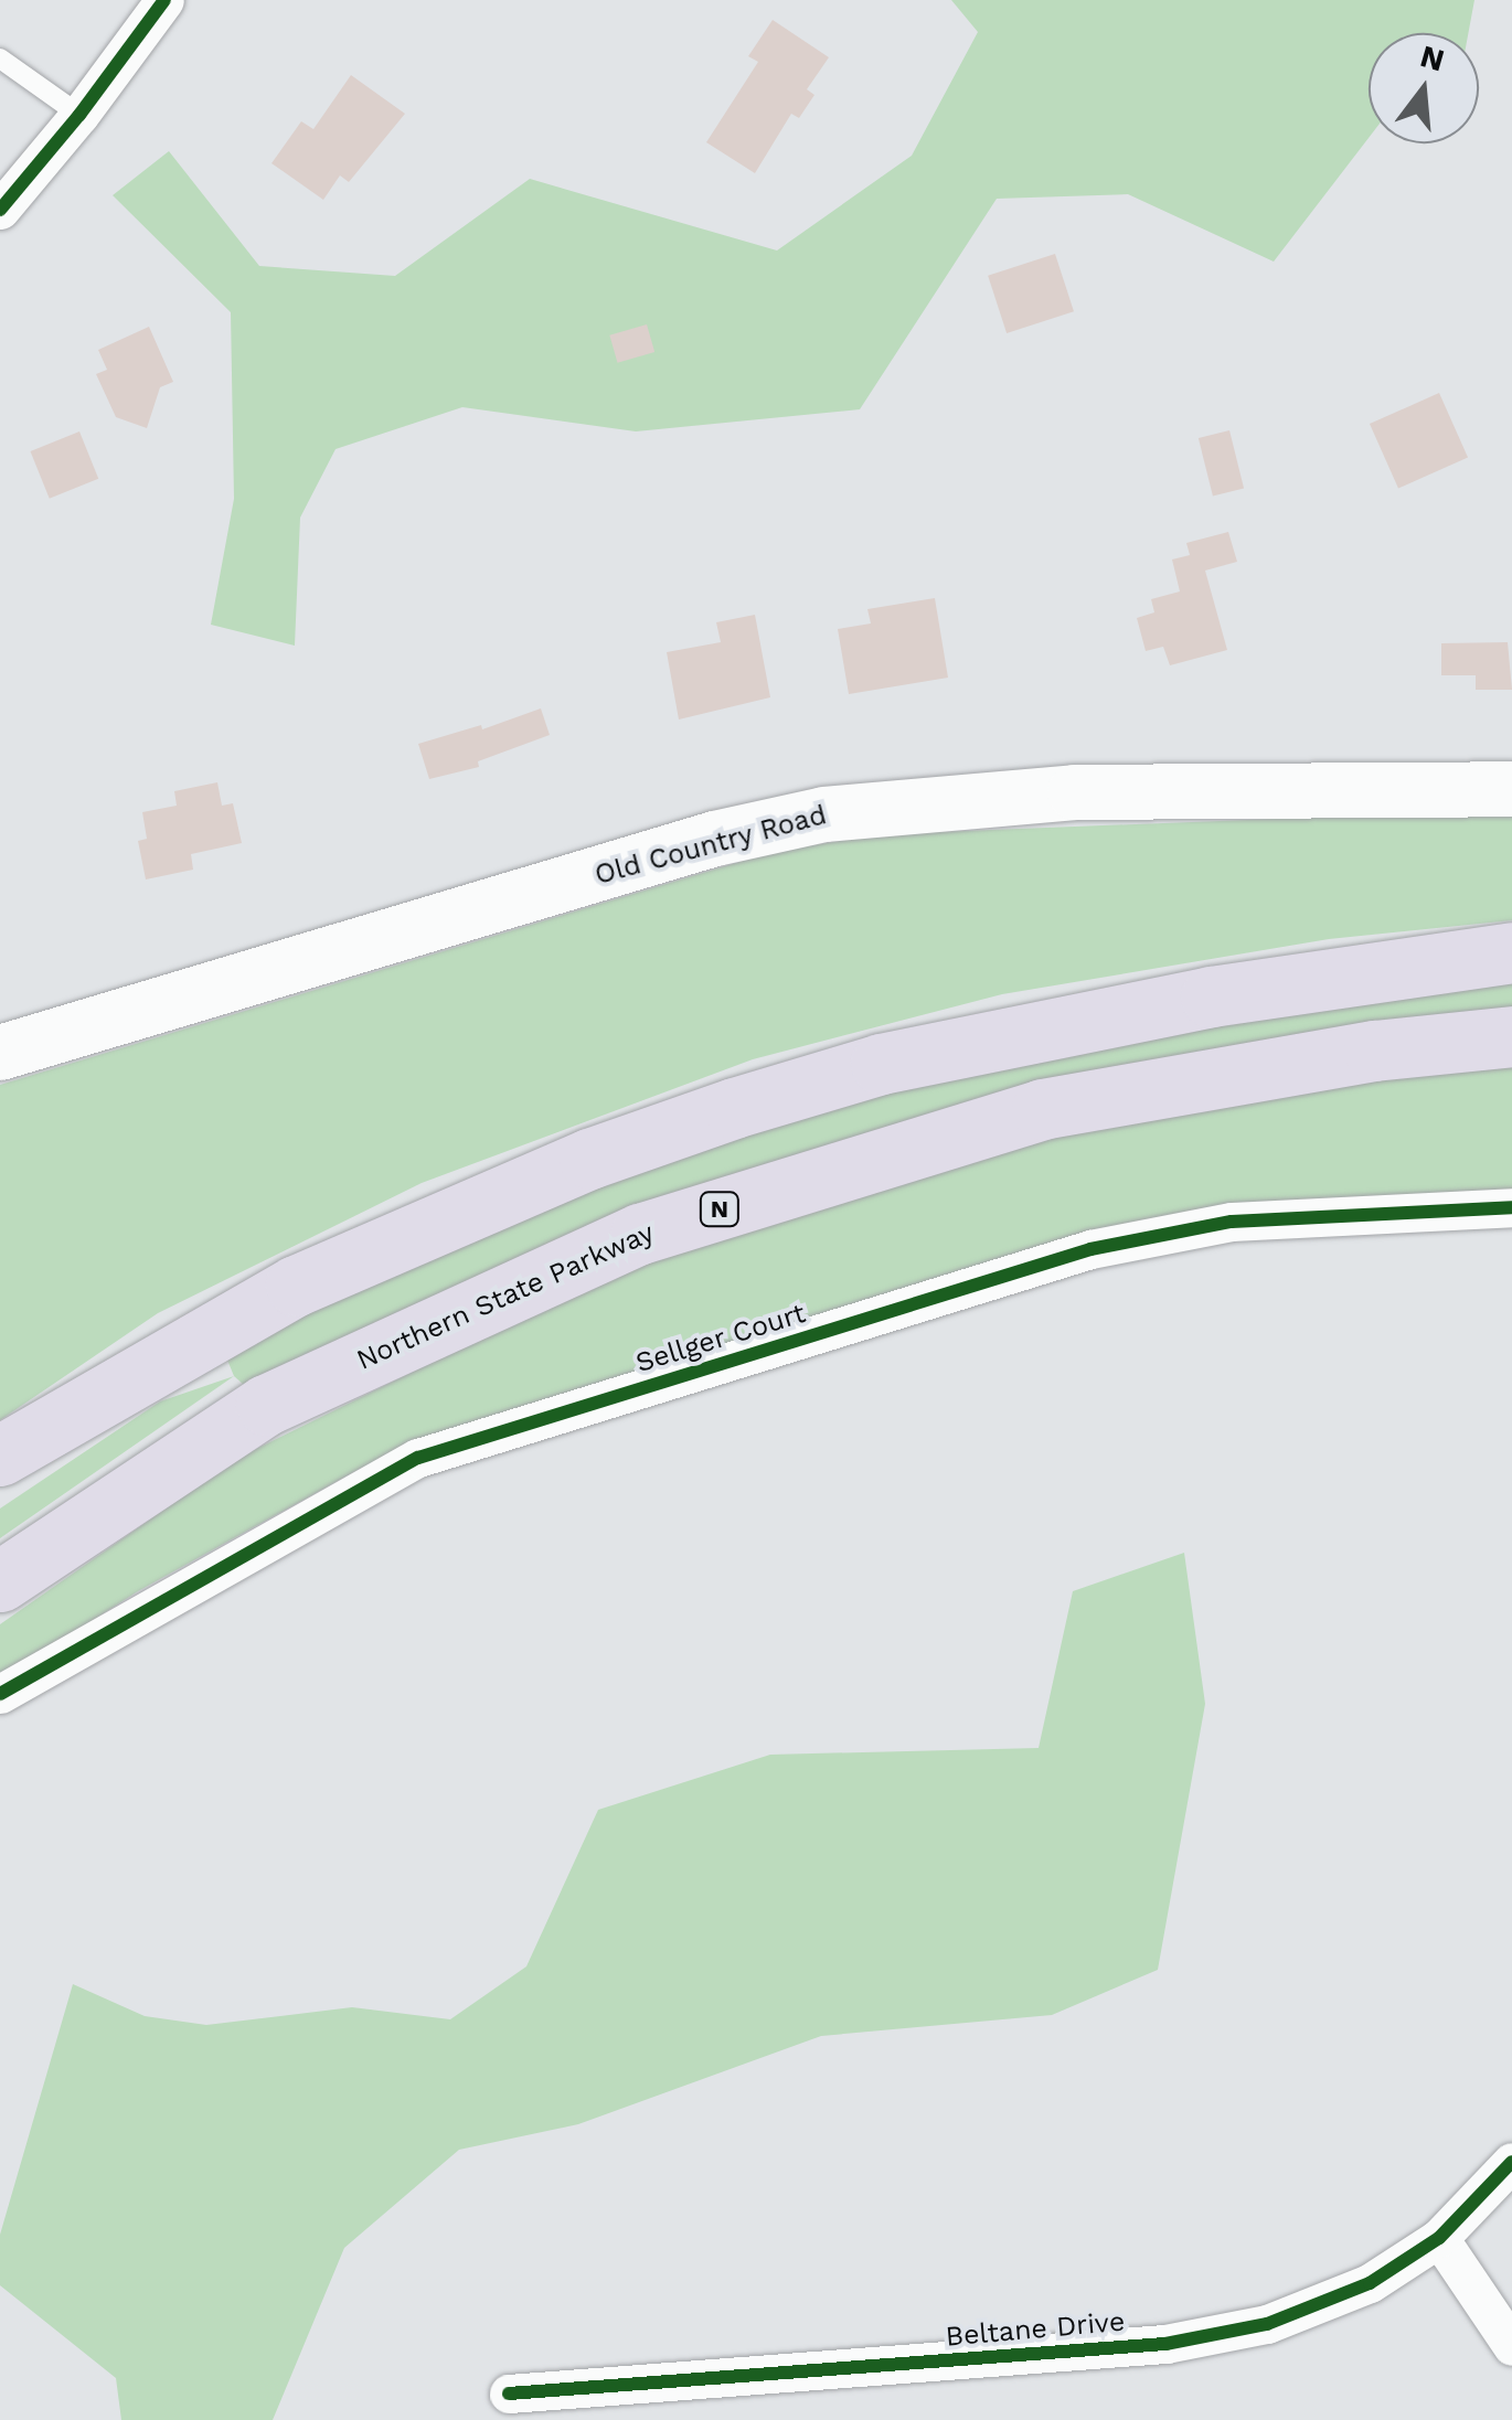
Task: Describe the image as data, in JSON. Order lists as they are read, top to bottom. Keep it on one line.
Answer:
{"streets":{"highway":["N","Northern State Parkway"],"main road":["Old Country Road"],"street":["Sellger Court","Beltane Drive"]},"north":"top"}
